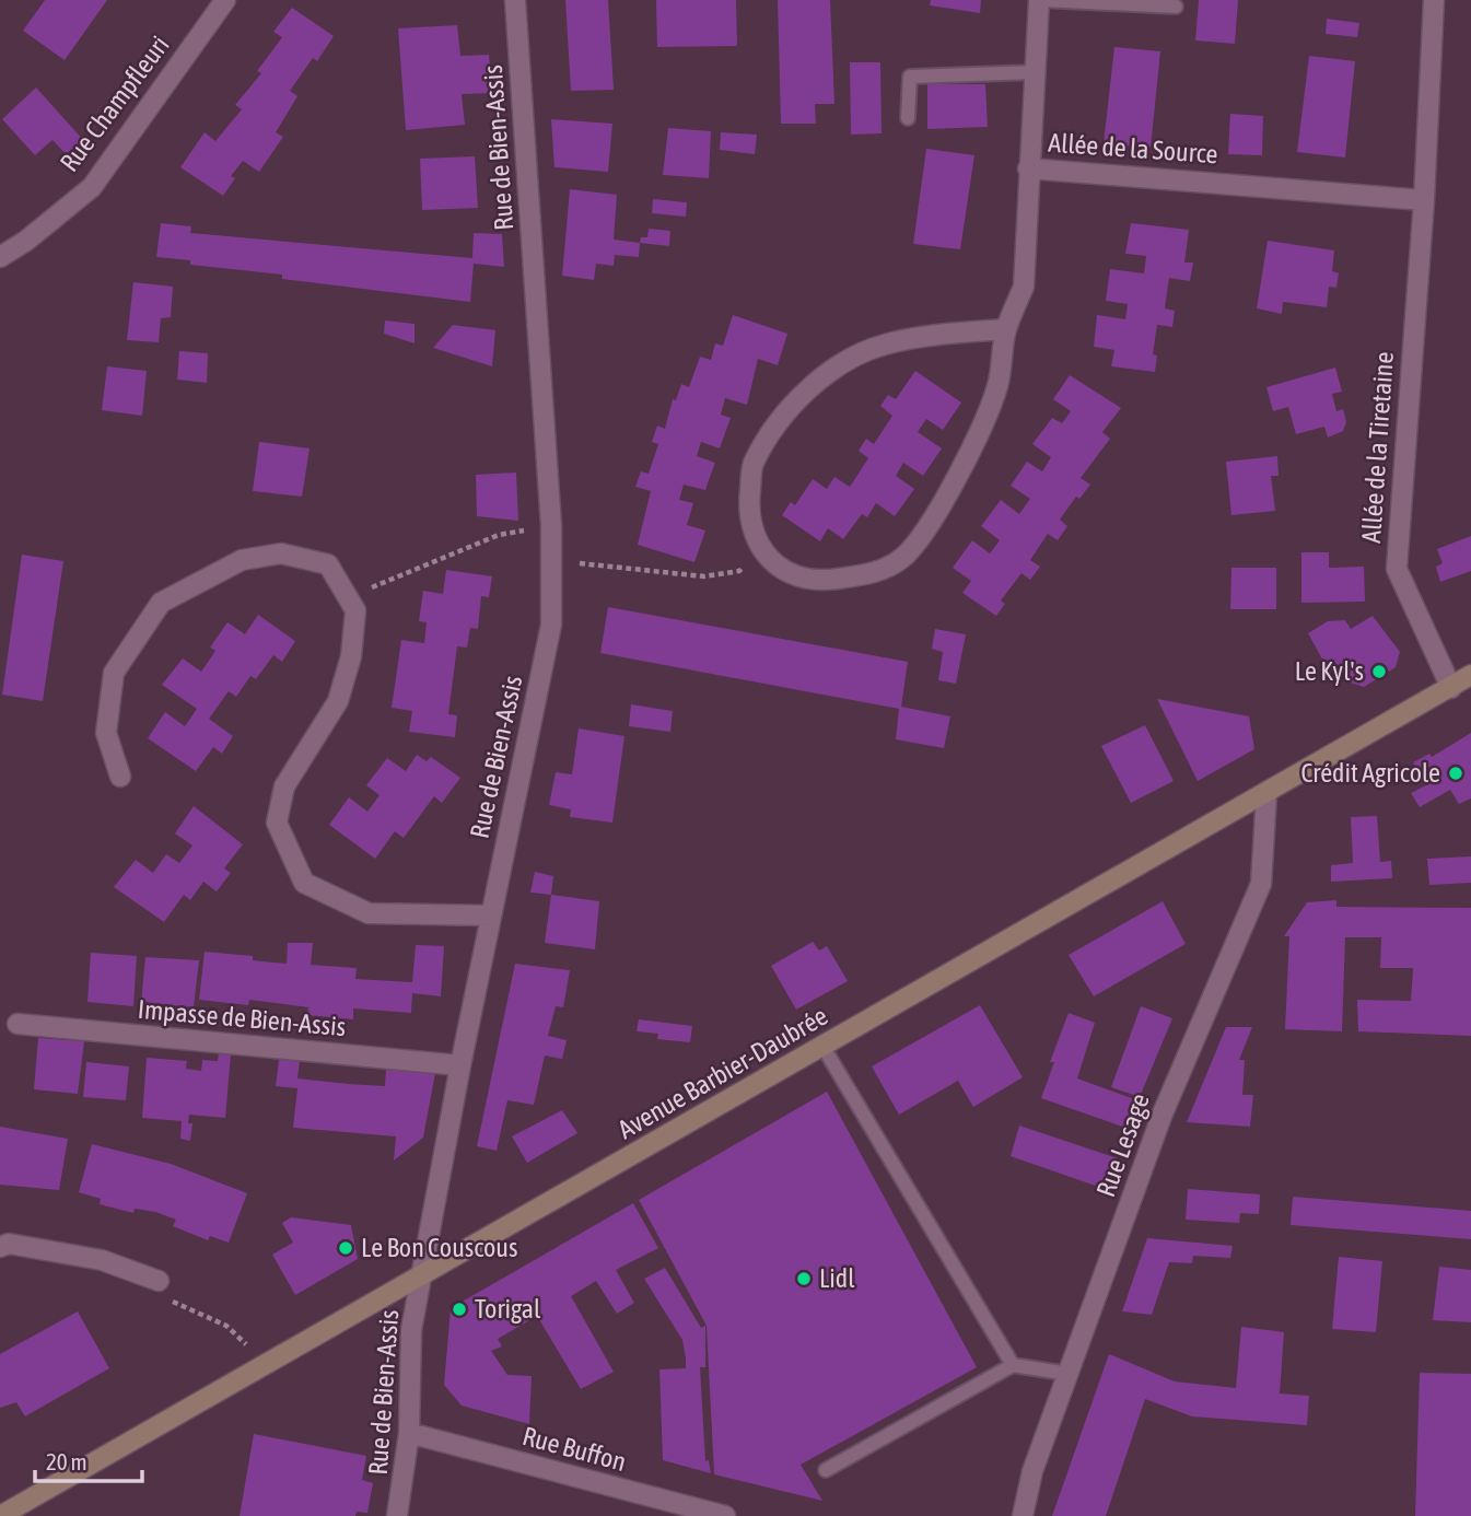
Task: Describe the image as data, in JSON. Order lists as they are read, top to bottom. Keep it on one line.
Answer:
{"streets":{"main road":["Avenue Barbier-Daubrée"],"street":["Rue Champfleuri","Rue de Bien-Assis","Allée de la Source","Allée de la Tiretaine","Impasse de Bien-Assis","Rue Lesage","Rue Buffon"]},"crossings":[["Rue de Bien-Assis","Impasse de Bien-Assis"],["Rue de Bien-Assis","Avenue Barbier-Daubrée"],["Rue de Bien-Assis","Rue Buffon"],["Allée de la Source","Allée de la Tiretaine"],["Allée de la Tiretaine","Avenue Barbier-Daubrée"],["Avenue Barbier-Daubrée","Rue Lesage"]],"places":["Le Kyl's","Crédit Agricole","Le Bon Couscous","Lidl","Torigal"],"scale_bar":"20 m"}
